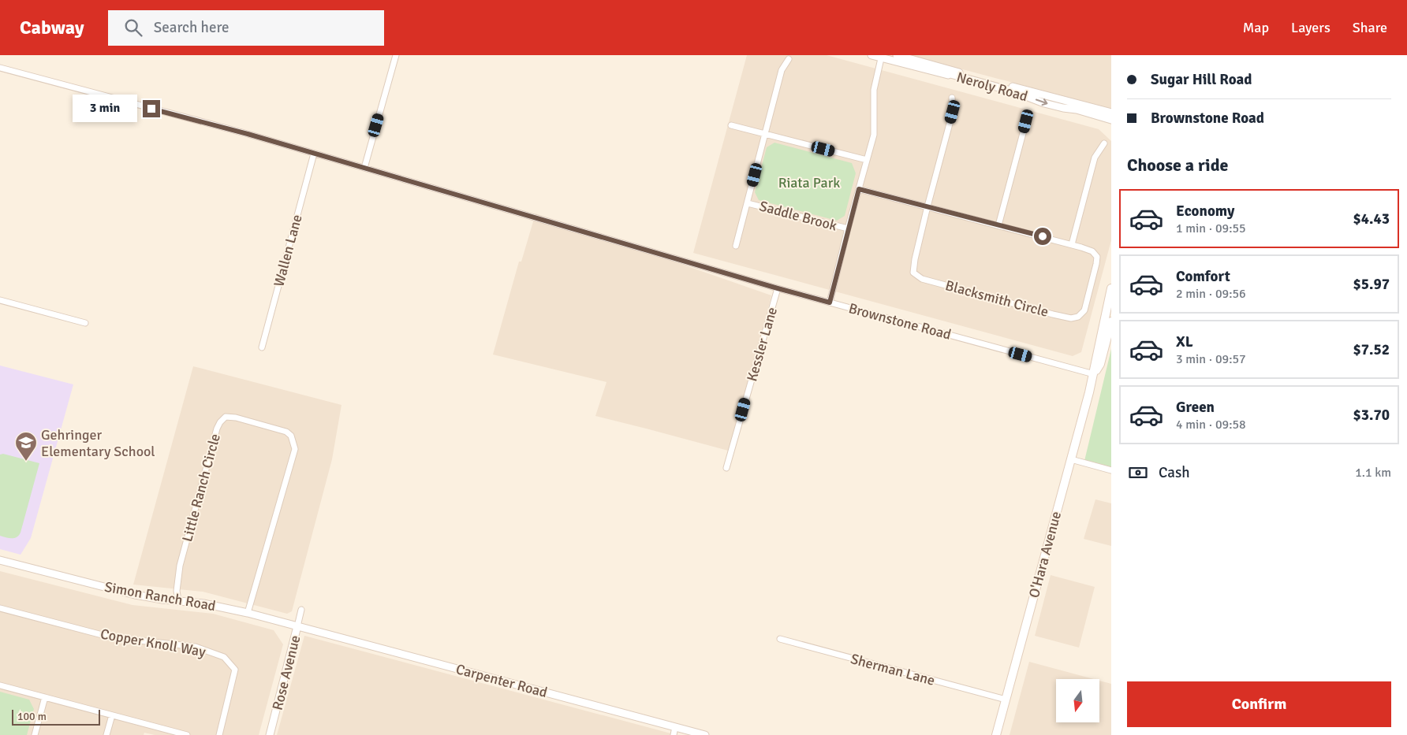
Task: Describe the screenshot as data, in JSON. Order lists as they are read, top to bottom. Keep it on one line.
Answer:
{"streets":{"main road":["O'Hara Avenue"],"street":["Neroly Road","Saddle Brook","Wallen Lane","Blacksmith Circle","Brownstone Road","Kessler Lane","Little Ranch Circle","Simon Ranch Road","Copper Knoll Way","Sherman Lane","Rose Avenue","Carpenter Road"]},"crossings":[["Wallen Lane","Brownstone Road"],["Brownstone Road","Kessler Lane"],["Brownstone Road","O'Hara Avenue"],["Little Ranch Circle","Simon Ranch Road"],["O'Hara Avenue","Sherman Lane"],["Simon Ranch Road","Rose Avenue"],["Simon Ranch Road","Carpenter Road"],["Rose Avenue","Carpenter Road"]],"parks":["Riata Park"],"places":{"school or university":["Gehringer Elementary School"]},"scale_bar":"100 m","north":"bottom","page":{"header":"Cabway","search":"Search here","nav":["Map","Layers","Share"],"banner":["Sugar Hill Road","Brownstone Road"],"bubble":"3 min","heading":"Choose a ride","list":[{"name":"Economy","note":"1 min · 09:55","value":"$4.43"},{"name":"Comfort","note":"2 min · 09:56","value":"$5.97"},{"name":"XL","note":"3 min · 09:57","value":"$7.52"},{"name":"Green","note":"4 min · 09:58","value":"$3.70"}],"pay":["Cash","1.1 km"],"buttons":"Confirm","scale":"100 m"}}
